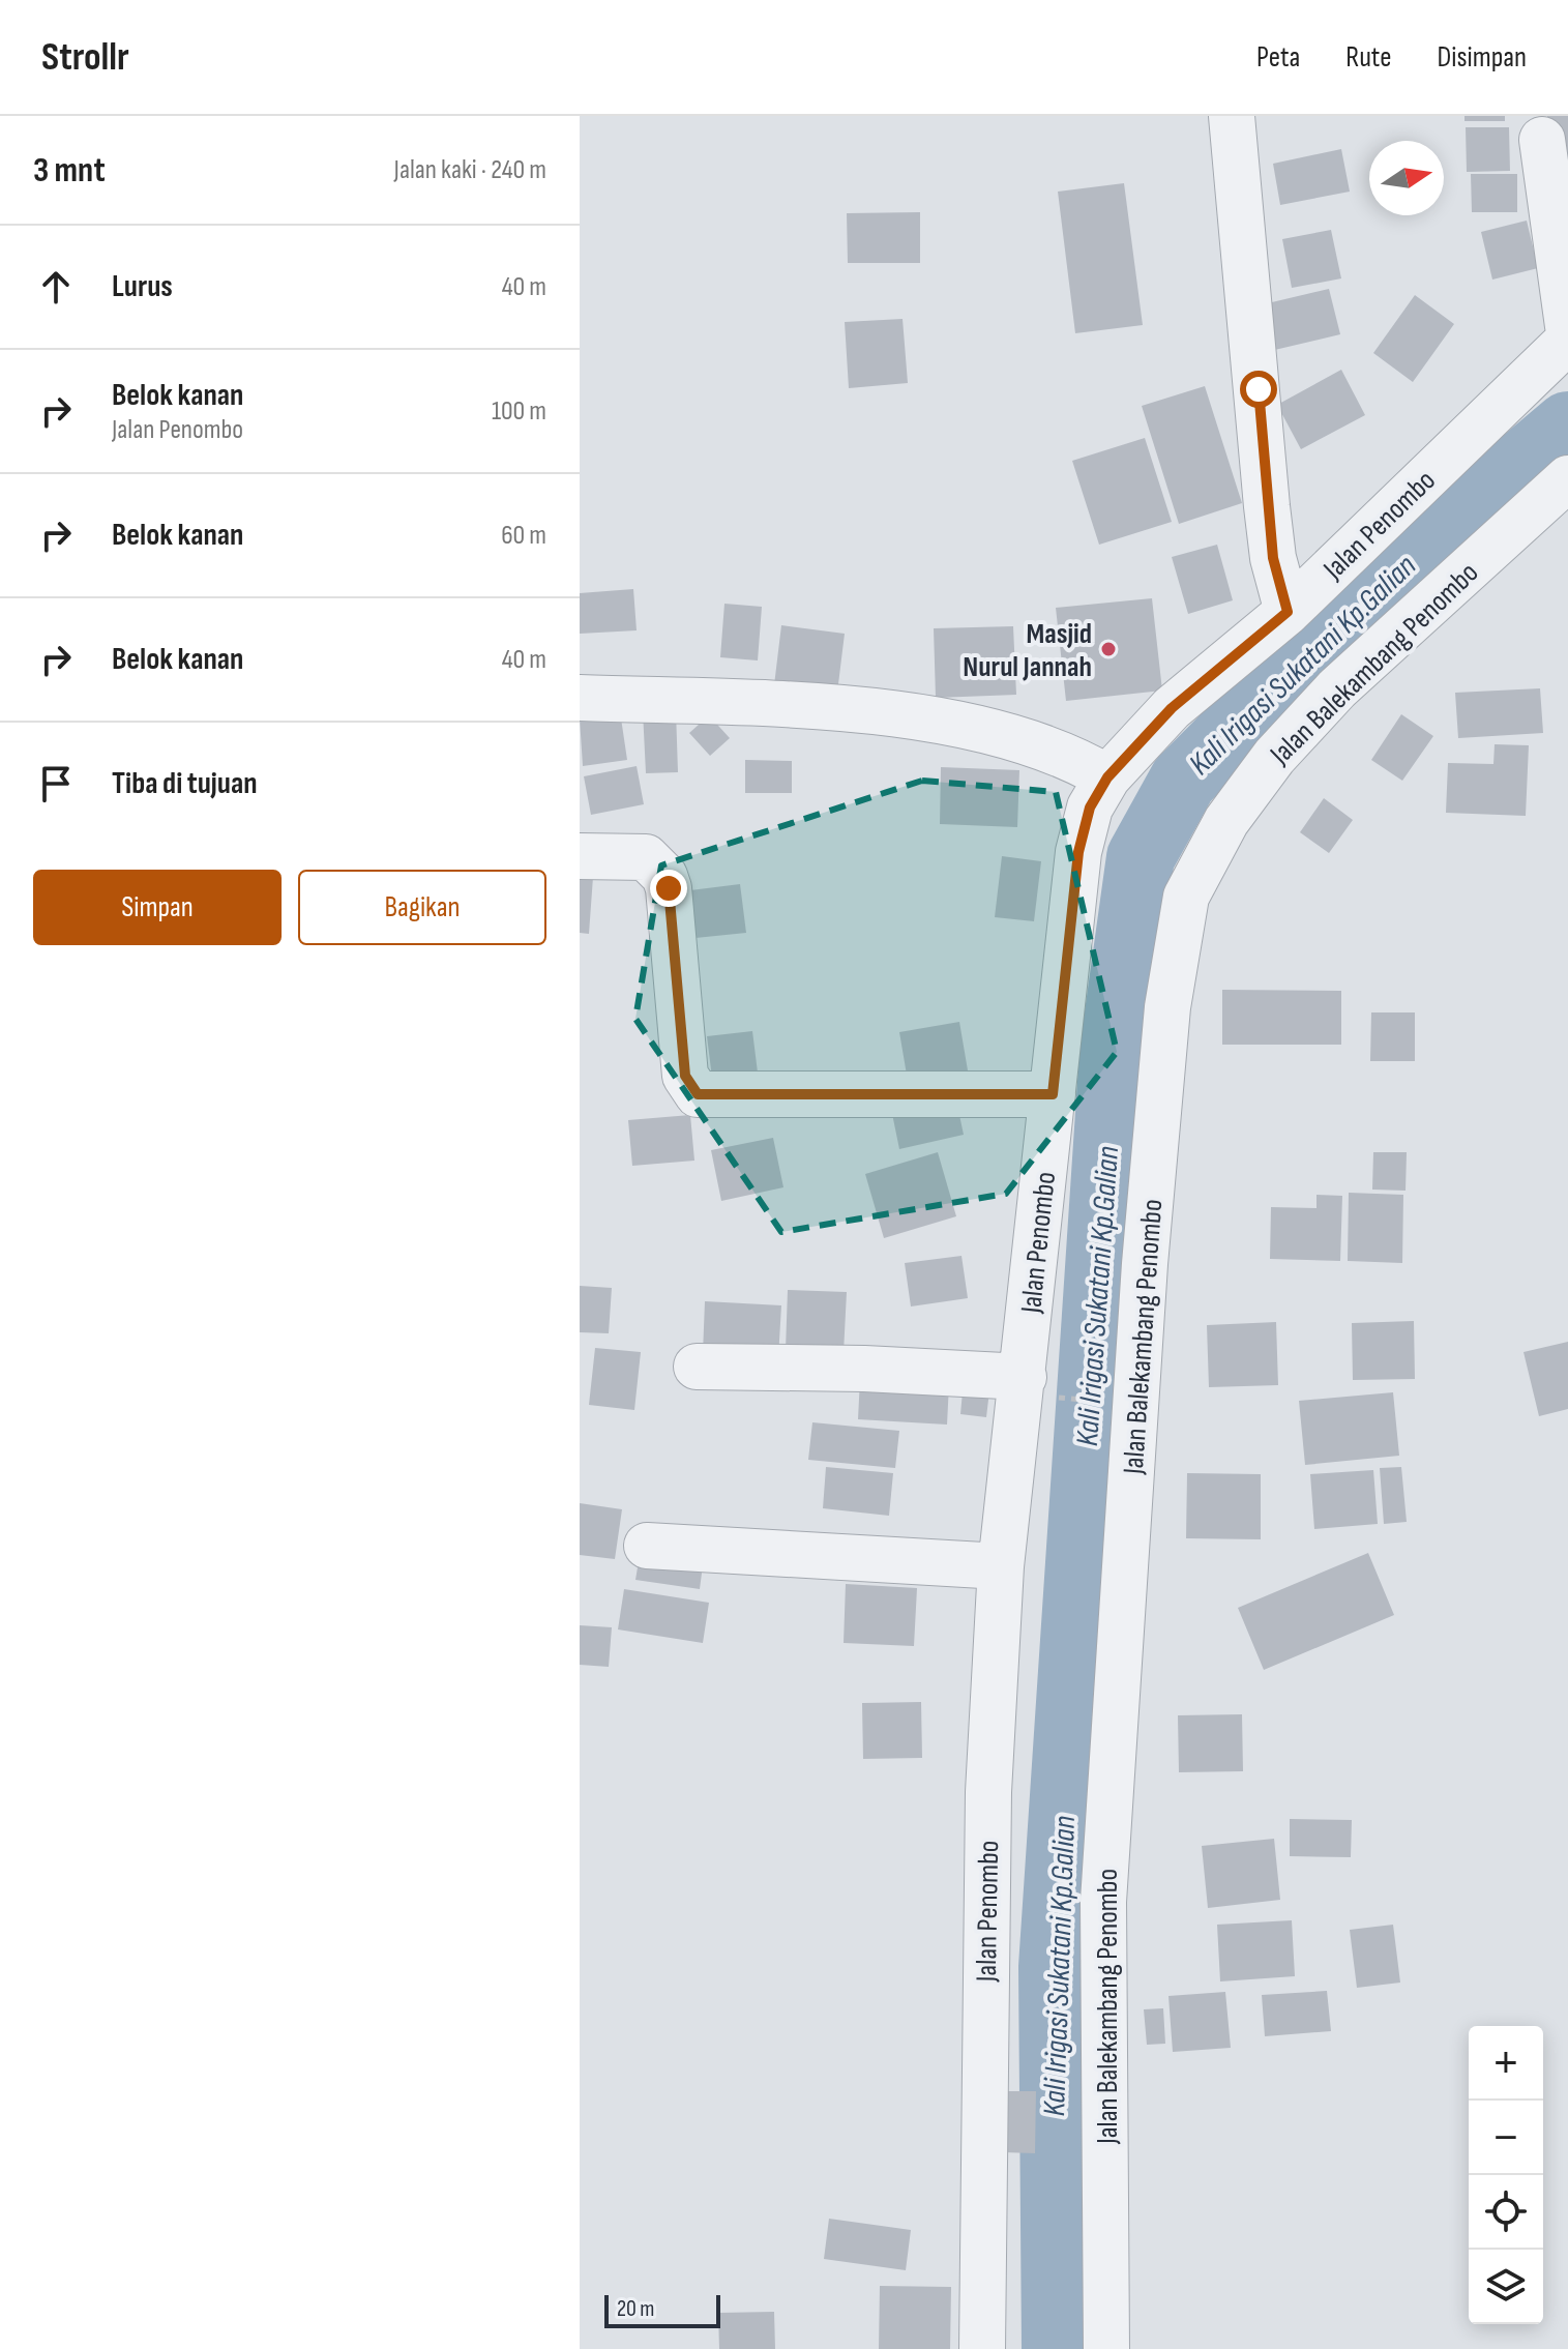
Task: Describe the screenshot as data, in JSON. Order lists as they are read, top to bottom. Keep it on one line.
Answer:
{"streets":{"street":["Jalan Penombo","Jalan Balekambang Penombo"]},"water":["Kali Irigasi Sukatani Kp.Galian"],"places":["Masjid Nurul Jannah"],"scale_bar":"20 m","north":"right","page":{"header":"Strollr","nav":["Peta","Rute","Disimpan"],"heading":["3 mnt","Jalan kaki · 240 m"],"list":[["Lurus","40 m"],["Belok kanan","Jalan Penombo","100 m"],["Belok kanan","60 m"],["Belok kanan","40 m"],"Tiba di tujuan"],"buttons":["Simpan","Bagikan"],"map_buttons":["+","−"],"scale":"20 m"}}
